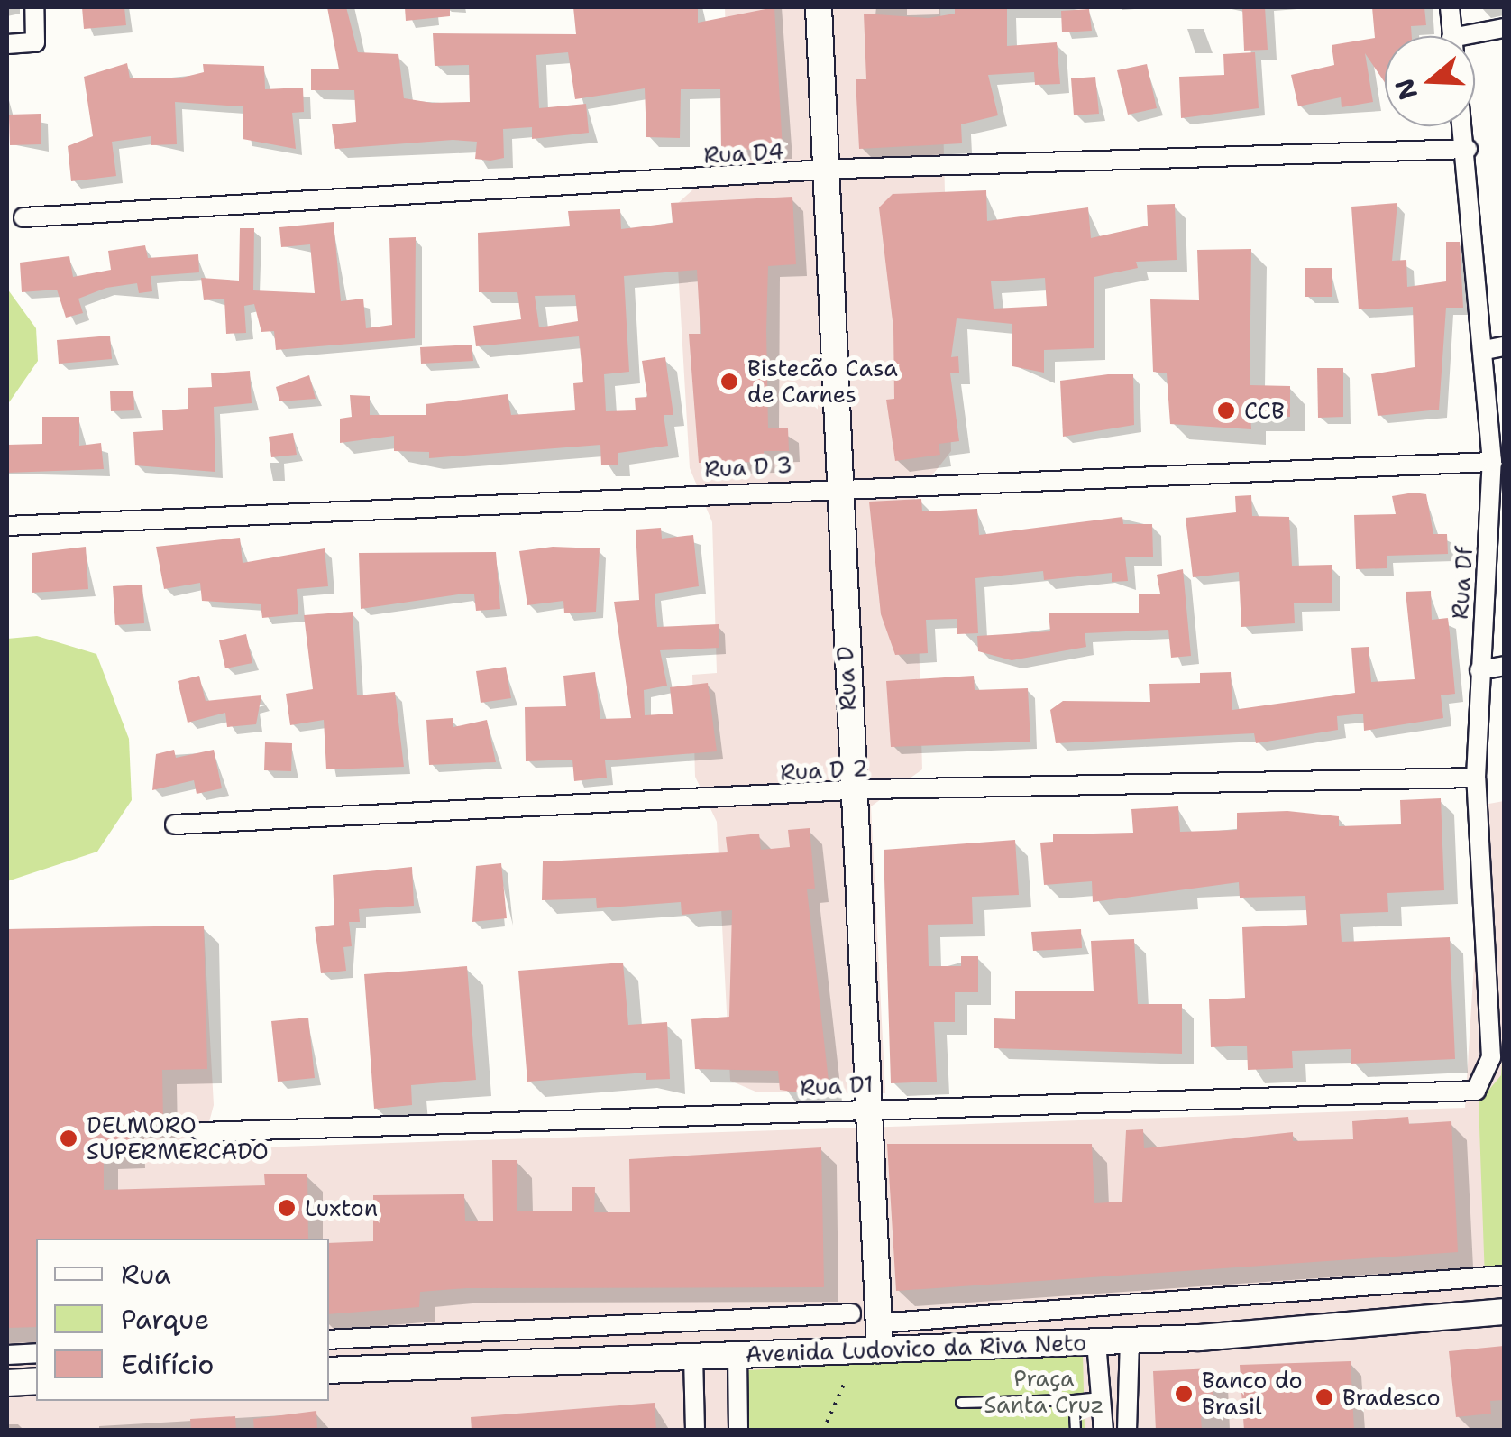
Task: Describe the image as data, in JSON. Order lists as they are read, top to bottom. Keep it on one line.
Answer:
{"streets":{"street":["Rua D4","Rua D 3","Rua Df","Rua D","Rua D 2","Rua D1","Avenida Ludovico da Riva Neto"]},"crossings":[["Rua D4","Rua Df"],["Rua D4","Rua D"],["Rua D 3","Rua Df"],["Rua D 3","Rua D"],["Rua Df","Rua D 2"],["Rua Df","Rua D1"],["Rua D","Rua D 2"],["Rua D","Rua D1"],["Rua D","Avenida Ludovico da Riva Neto"]],"parks":["Praça Santa Cruz"],"places":["Bistecão Casa de Carnes","CCB","DELMORO SUPERMERCADO","Luxton","Banco do Brasil","Bradesco"],"legend":["Rua","Parque","Edifício"],"north":"left"}
